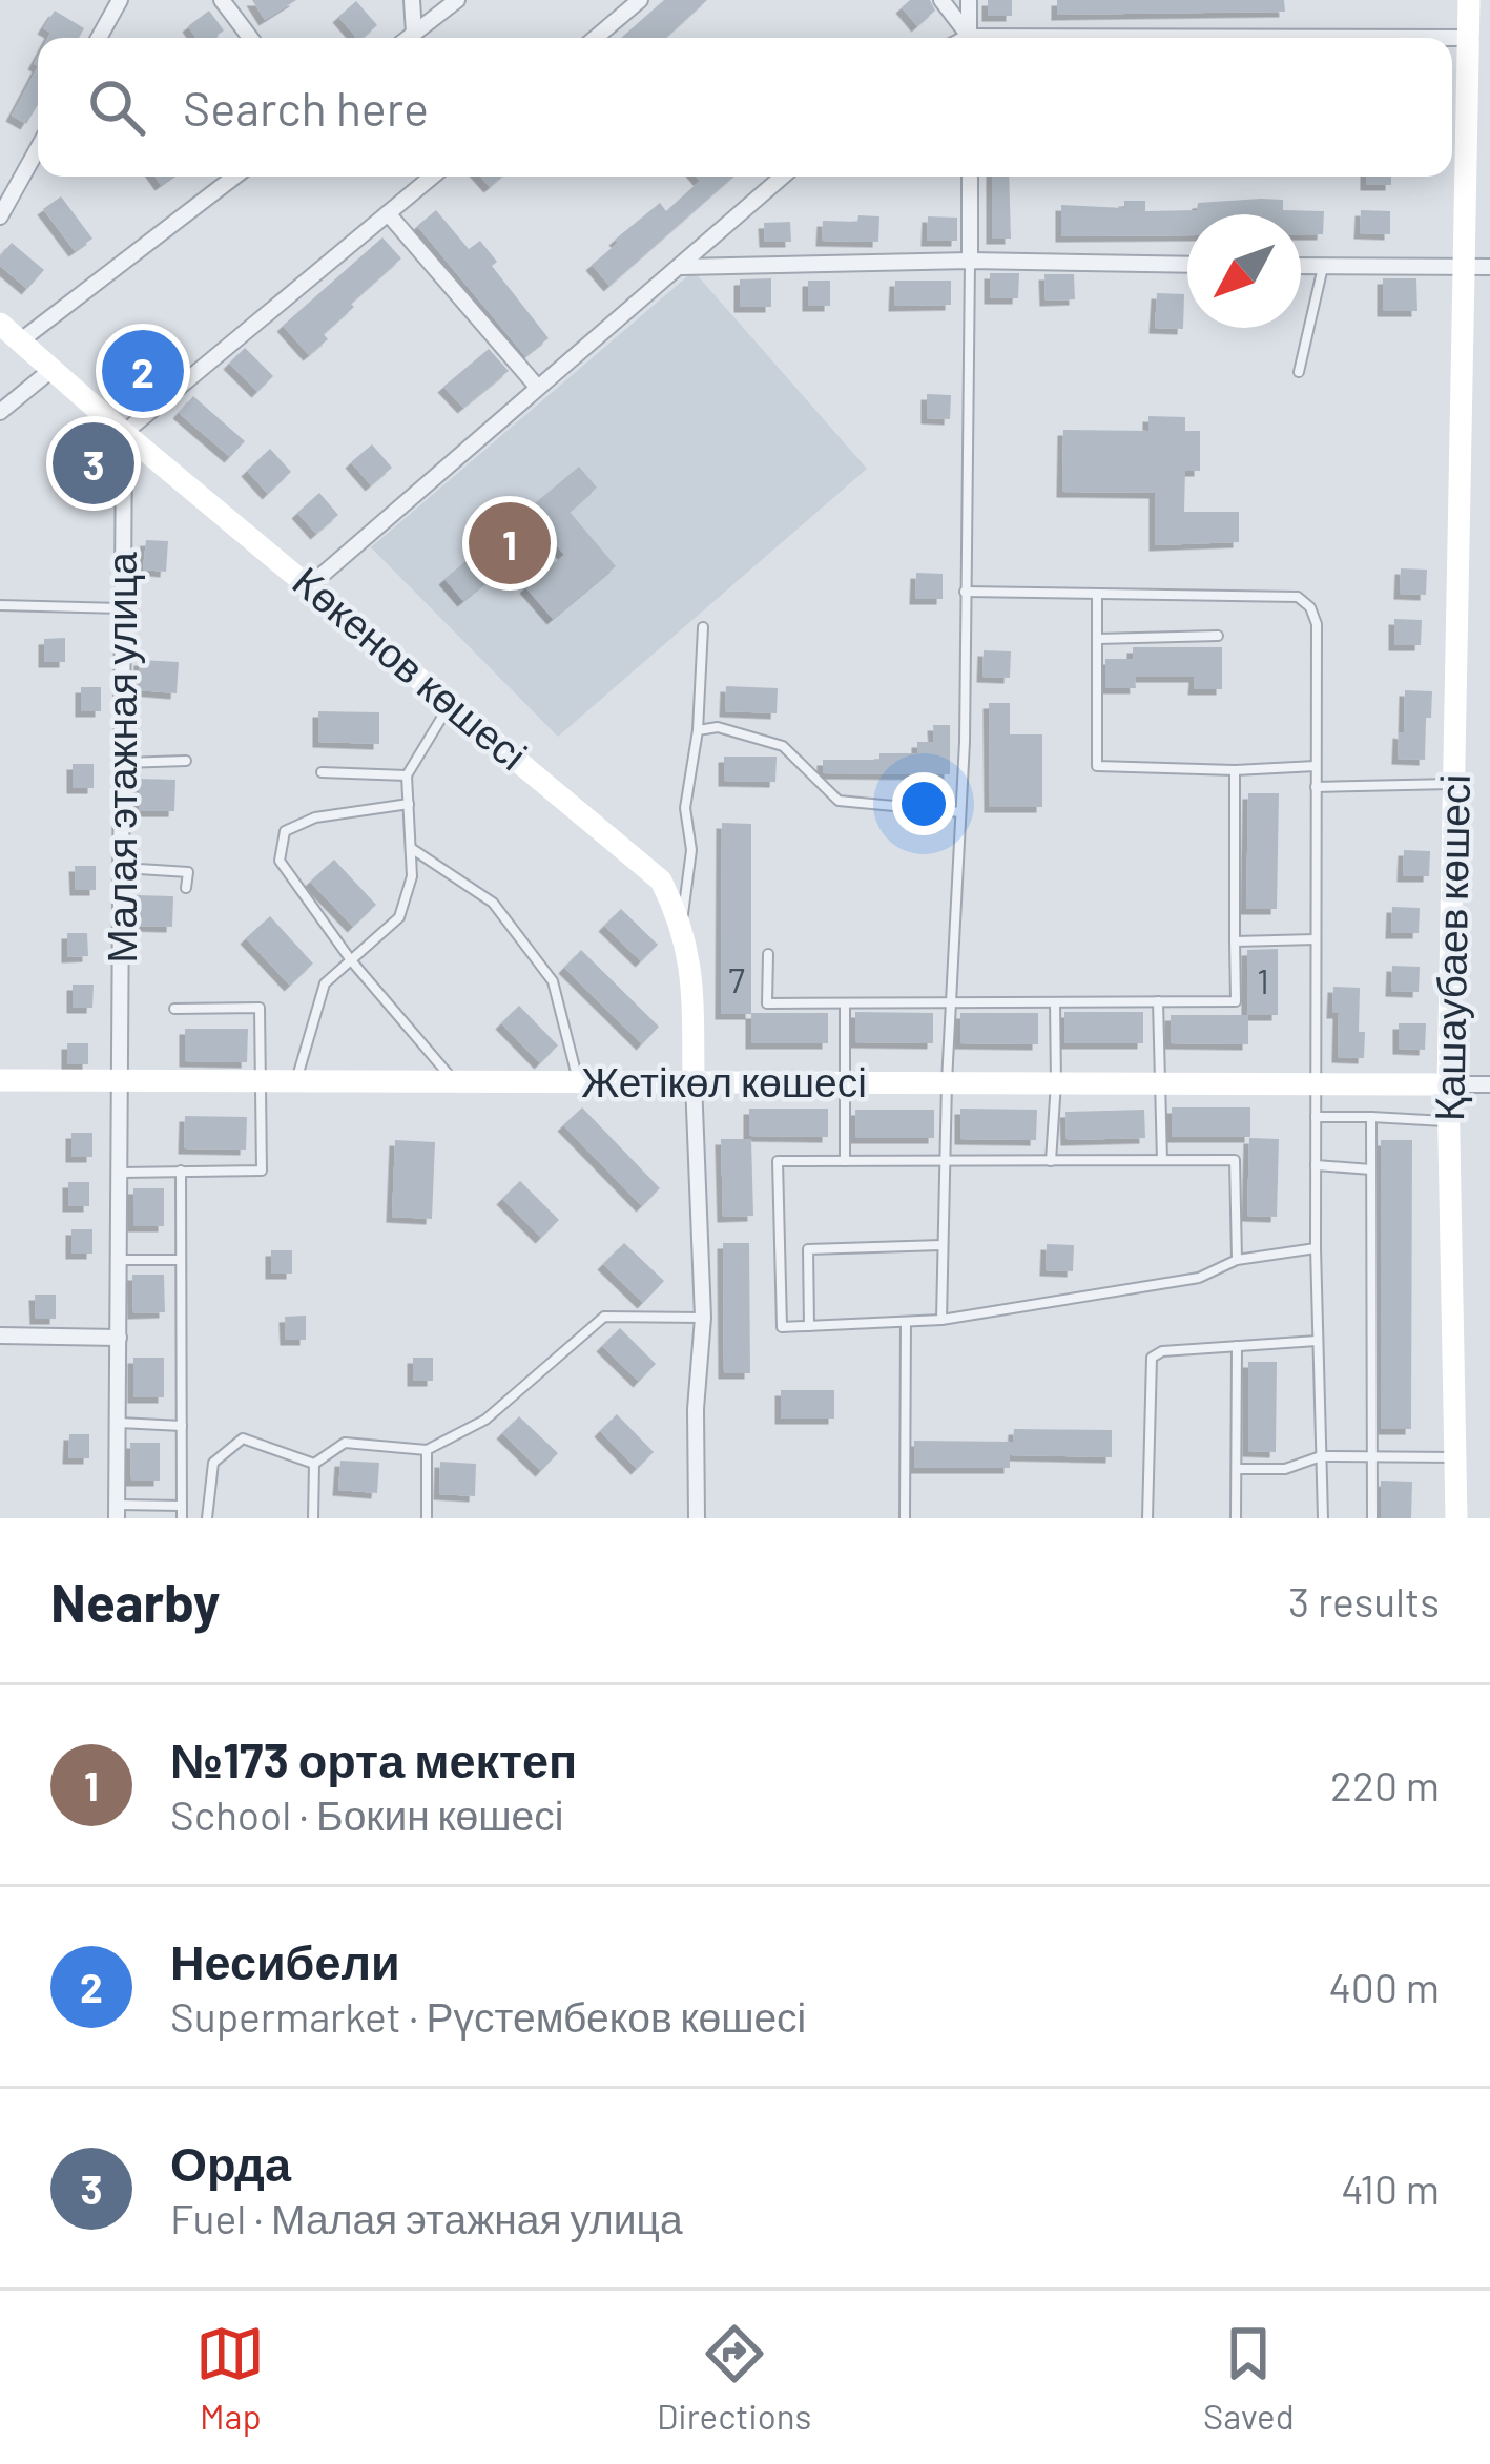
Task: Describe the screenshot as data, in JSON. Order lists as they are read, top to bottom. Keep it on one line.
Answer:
{"streets":{"street":["Көкенов көшесі","Малая этажная улица","Қашаубаев көшесі","Жетікөл көшесі"]},"crossings":[["Көкенов көшесі","Малая этажная улица"],["Көкенов көшесі","Жетікөл көшесі"],["Малая этажная улица","Жетікөл көшесі"],["Қашаубаев көшесі","Жетікөл көшесі"]],"house_numbers":["7","1"],"north":"bottom left","page":{"search":"Search here","pins":["2","3","1"],"heading":["Nearby","3 results"],"list":[{"mark":"1","name":"№173 орта мектеп","note":"School · Бокин көшесі","value":"220 m"},{"mark":"2","name":"Несибели","note":"Supermarket · Рүстембеков көшесі","value":"400 m"},{"mark":"3","name":"Орда","note":"Fuel · Малая этажная улица","value":"410 m"}],"nav":["Map","Directions","Saved"]}}
